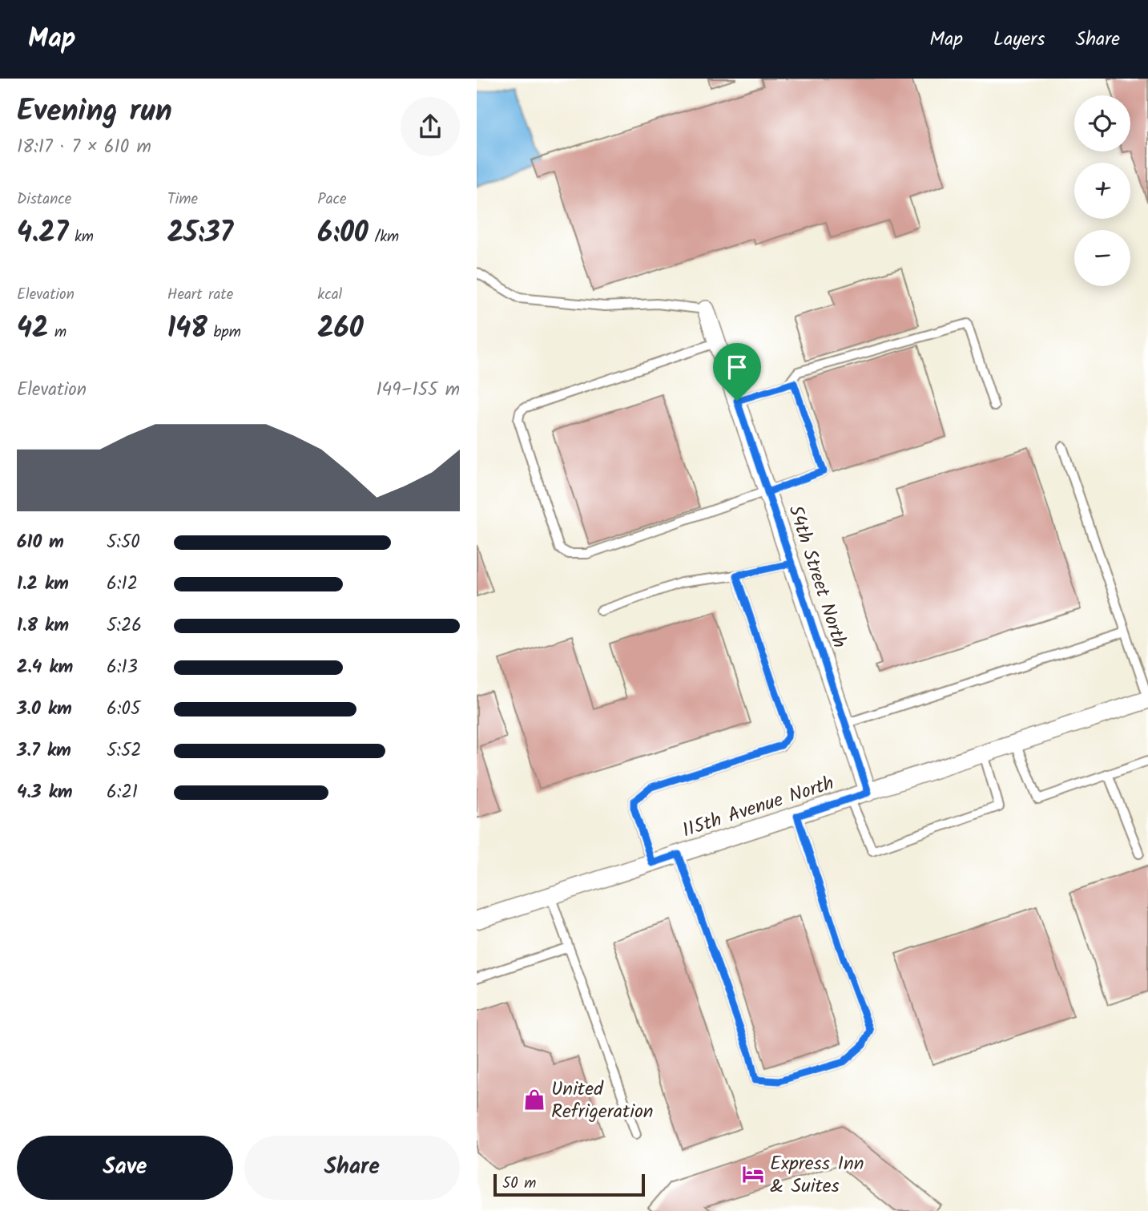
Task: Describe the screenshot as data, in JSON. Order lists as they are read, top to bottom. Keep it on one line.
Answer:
{"streets":{"street":["54th Street North","115th Avenue North"]},"crossings":[["54th Street North","115th Avenue North"]],"places":{"shop":["United Refrigeration"],"hotel":["Express Inn & Suites"]},"scale_bar":"50 m","page":{"header":"Map","nav":["Map","Layers","Share"],"heading":["Evening run","18:17 · 7 × 610 m"],"map_buttons":["+","−"],"stats":[["Distance","4.27 km"],["Time","25:37"],["Pace","6:00 /km"],["Elevation","42 m"],["Heart rate","148 bpm"],["kcal","260"]],"chart":["Elevation","149–155 m"],"list":[{"name":"610 m","note":"5:50"},{"name":"1.2 km","note":"6:12"},{"name":"1.8 km","note":"5:26"},{"name":"2.4 km","note":"6:13"},{"name":"3.0 km","note":"6:05"},{"name":"3.7 km","note":"5:52"},{"name":"4.3 km","note":"6:21"}],"buttons":["Save","Share"],"scale":"50 m"}}
